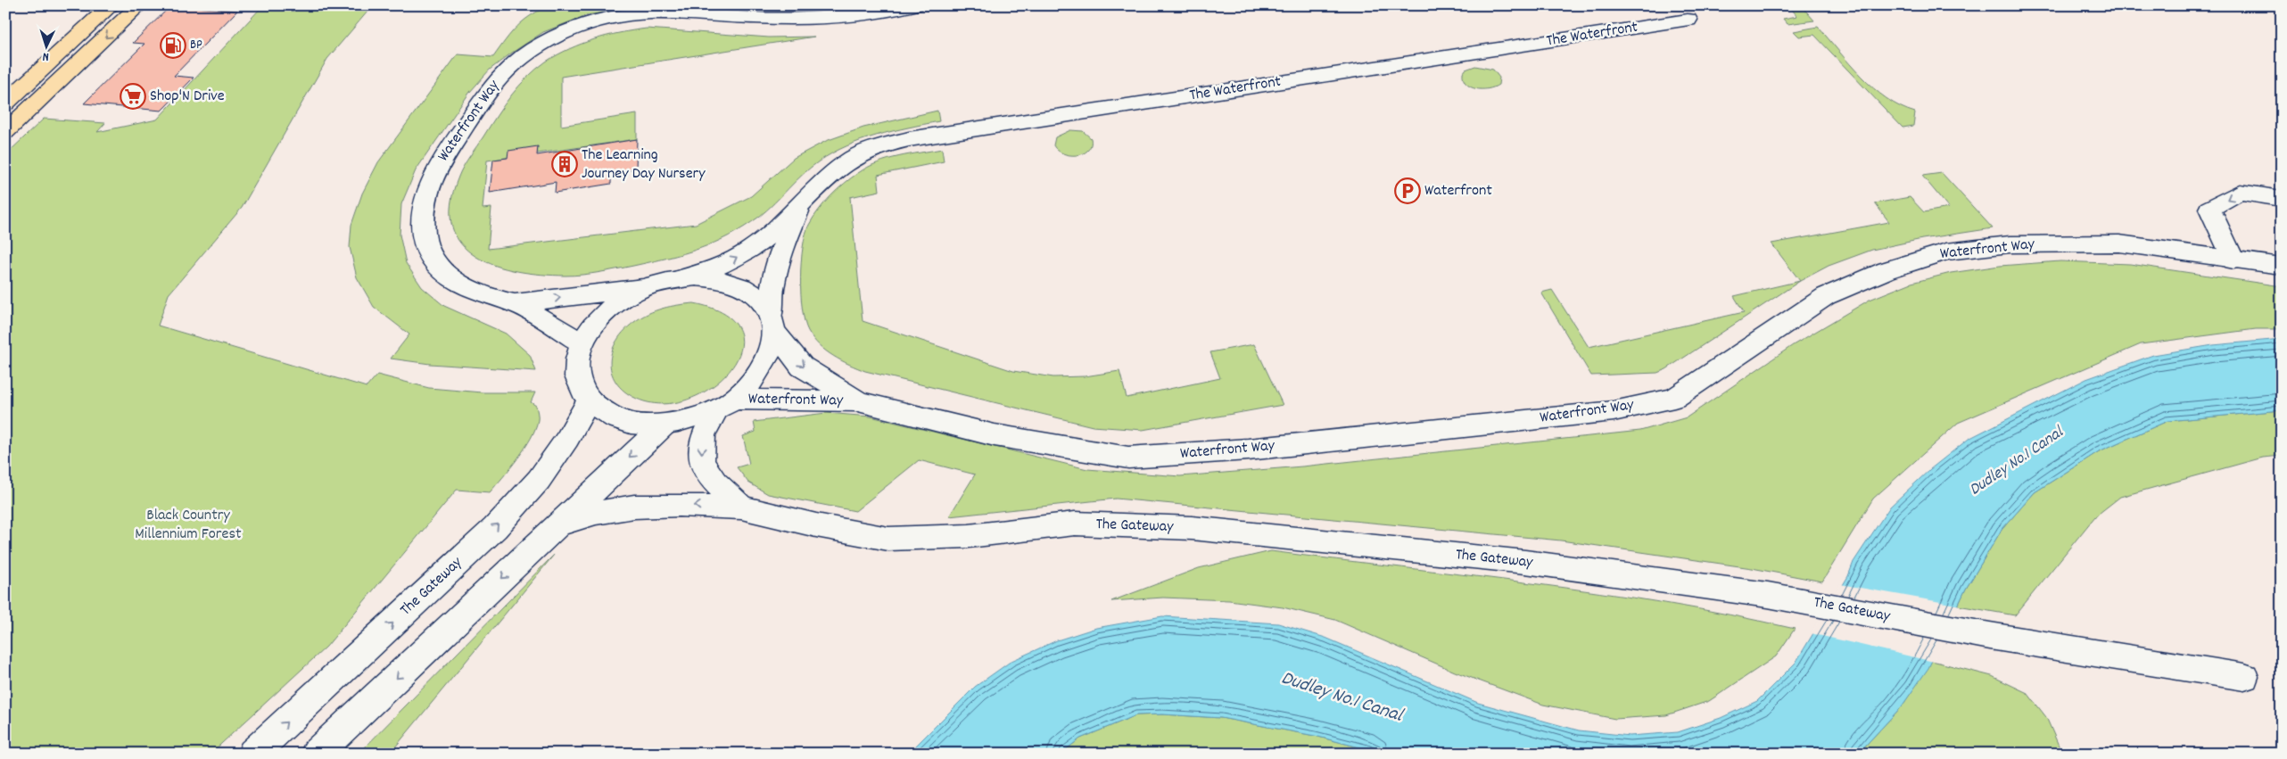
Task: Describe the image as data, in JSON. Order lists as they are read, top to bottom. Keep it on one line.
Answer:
{"streets":{"street":["The Waterfront","Waterfront Way","The Gateway"]},"crossings":[["The Waterfront","Waterfront Way"],["Waterfront Way","The Gateway"]],"water":["Dudley No.1 Canal"],"parks":["Black Country Millennium Forest"],"places":{"fuel station":["BP"],"supermarket":["Shop'N Drive"],"building":["The Learning Journey Day Nursery"],"parking":["Waterfront"]},"north":"bottom"}
